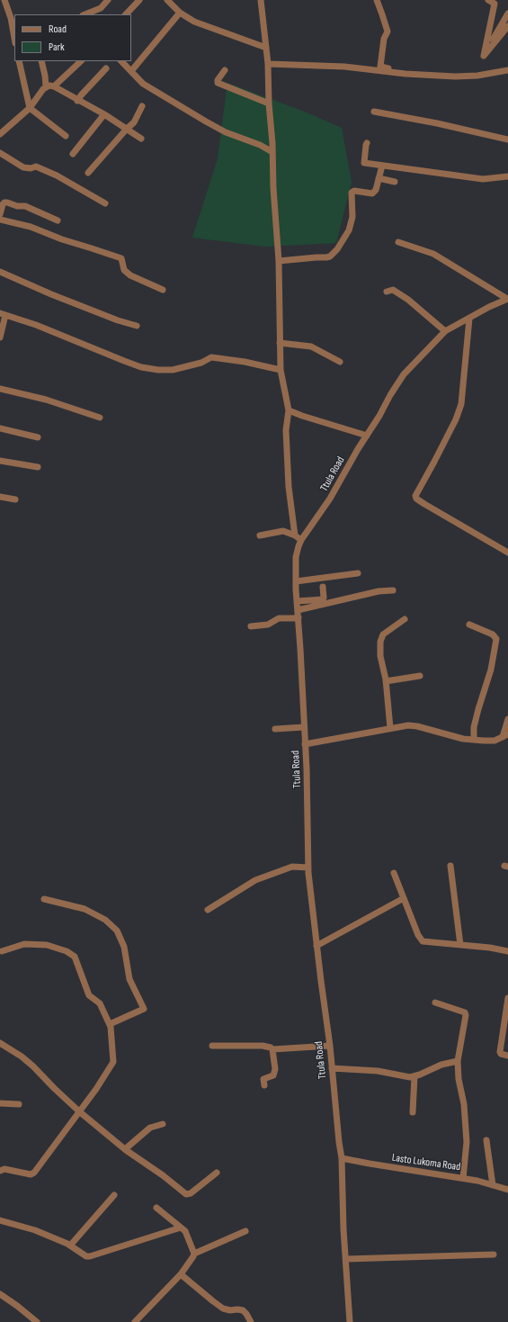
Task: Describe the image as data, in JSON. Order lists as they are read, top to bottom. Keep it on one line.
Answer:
{"streets":{"street":["Ttula Road","Lasto Lukoma Road"]},"crossings":[["Ttula Road","Lasto Lukoma Road"]],"legend":["Road","Park"]}
